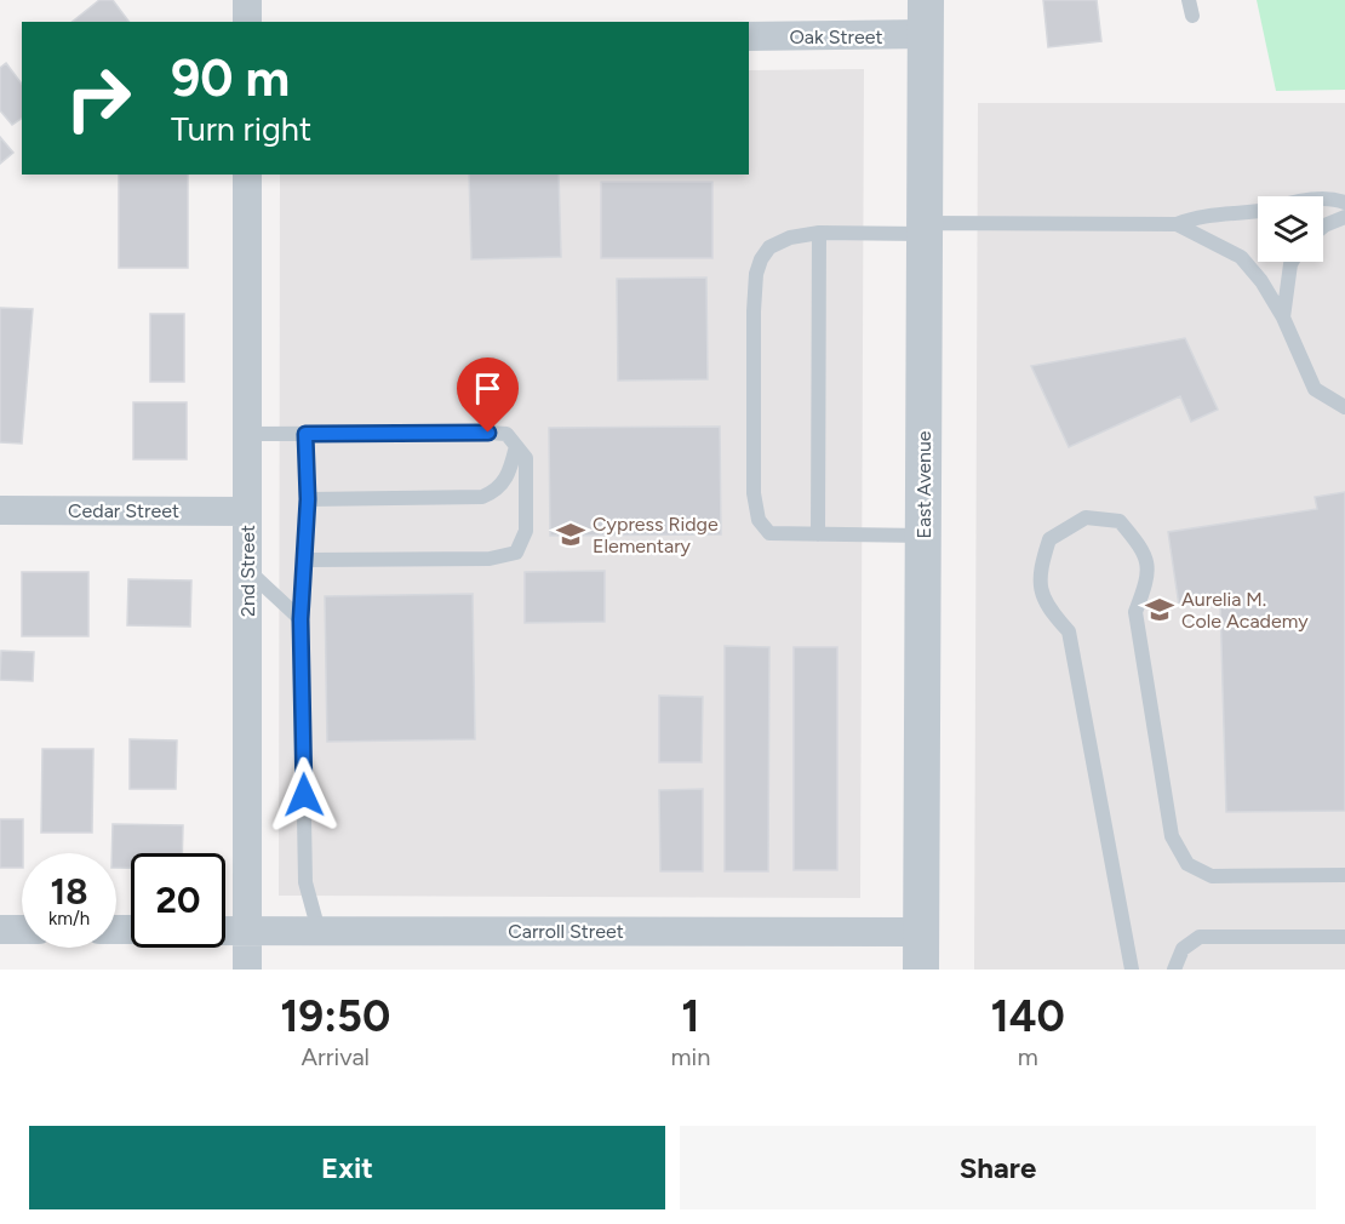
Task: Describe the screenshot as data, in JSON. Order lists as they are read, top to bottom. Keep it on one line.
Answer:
{"streets":{"street":["Oak Street","East Avenue","Cedar Street","2nd Street","Carroll Street"]},"crossings":[["Oak Street","East Avenue"],["East Avenue","Carroll Street"],["Cedar Street","2nd Street"],["2nd Street","Carroll Street"]],"places":{"school or university":["Cypress Ridge Elementary","Aurelia M. Cole Academy"]},"page":{"turn":["90 m","Turn right"],"speed":"18 km/h","limit":"20","eta":["19:50","Arrival","1","min","140","m"],"buttons":["Exit","Share"]}}
